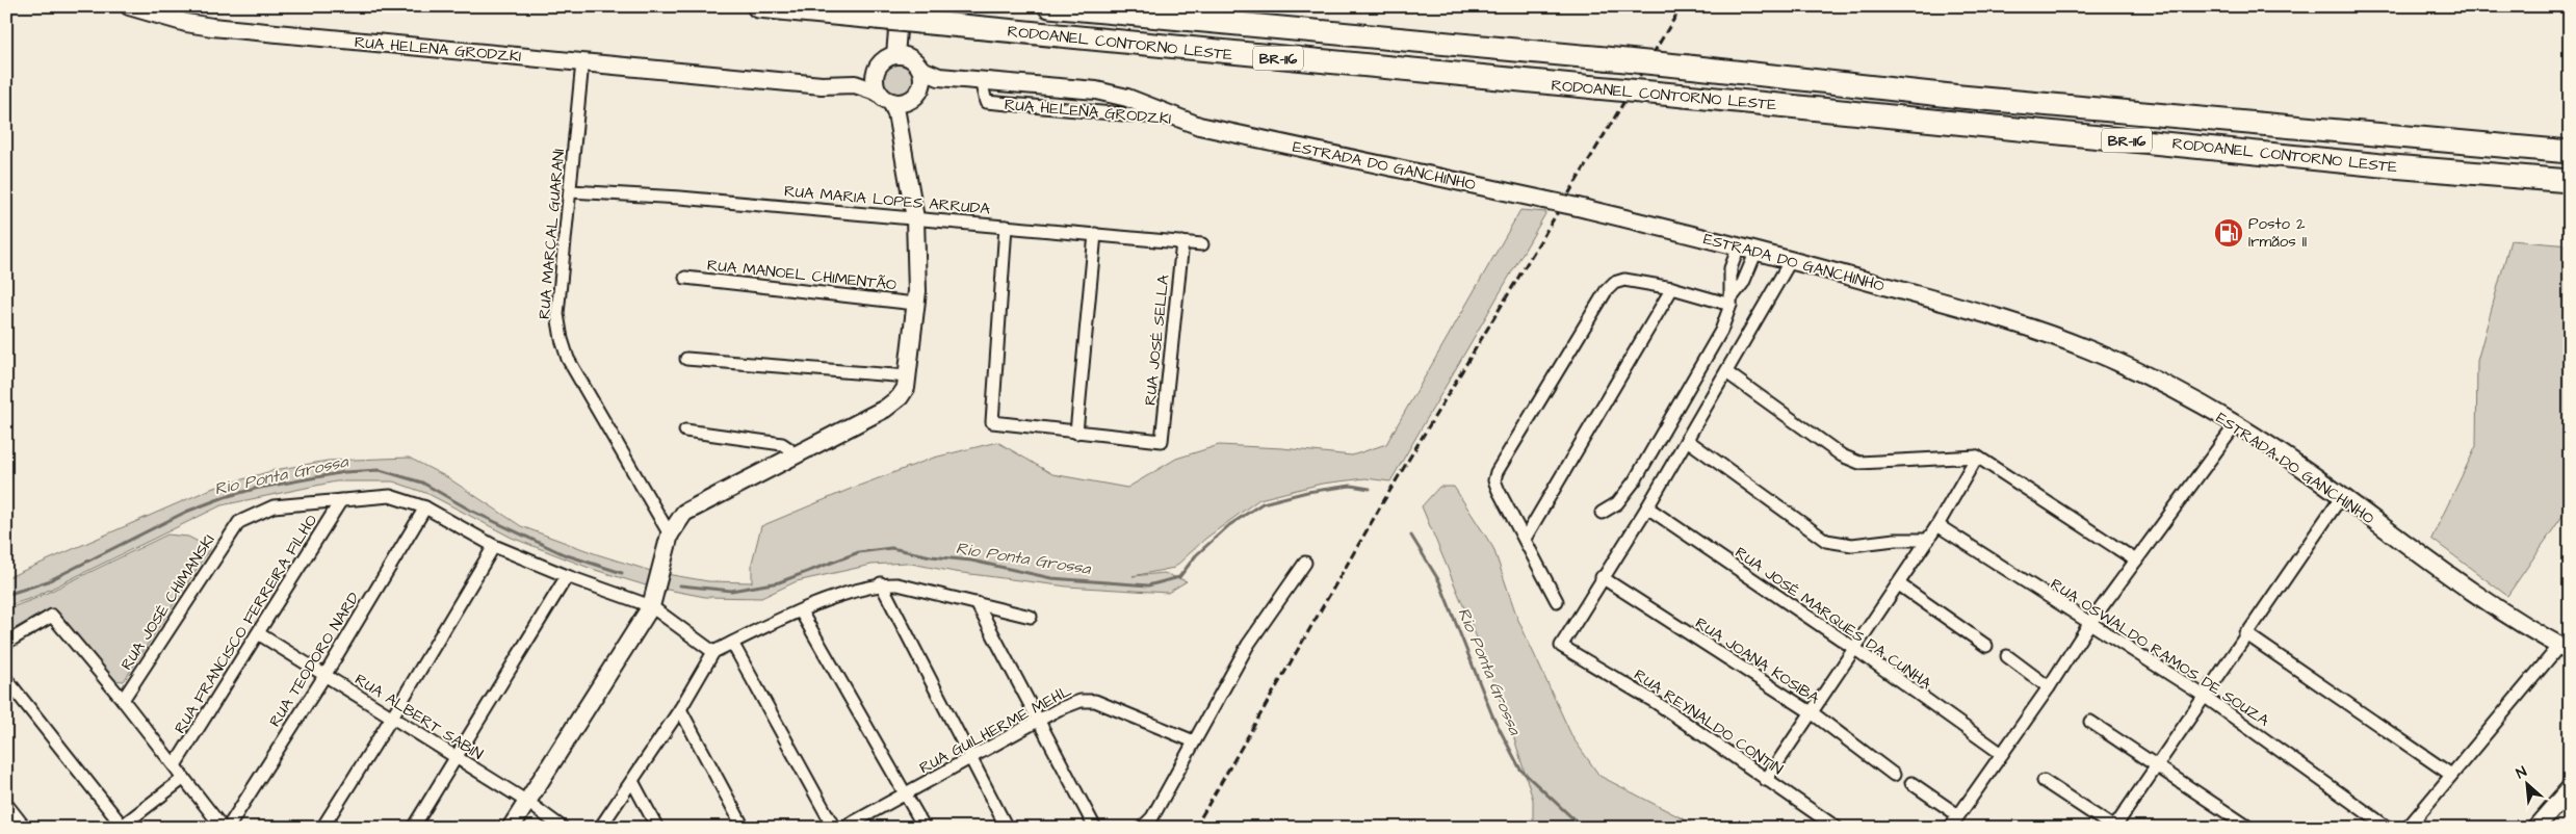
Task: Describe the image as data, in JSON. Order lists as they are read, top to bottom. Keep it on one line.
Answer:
{"streets":{"highway":["RODOANEL CONTORNO LESTE","BR-116"],"street":["RUA HELENA GRODZKI","ESTRADA DO GANCHINHO","RUA MARIA LOPES ARRUDA","RUA MARÇAL GUARANI","RUA MANOEL CHIMENTÃO","RUA JOSÉ SELLA","RUA JOSÉ CHIMANSKI","RUA JOSÉ MARQUES DA CUNHA","RUA FRANCISCO FERREIRA FILHO","RUA OSWALDO RAMOS DE SOUZA","RUA TEODORO NARD","RUA JOANA KOSIBA","RUA ALBERT SABIN","RUA REYNALDO CONTIN","RUA GUILHERME MEHL"]},"crossings":[["RUA HELENA GRODZKI","ESTRADA DO GANCHINHO"],["RUA HELENA GRODZKI","RUA MARÇAL GUARANI"],["RUA MARIA LOPES ARRUDA","RUA MARÇAL GUARANI"],["RUA MARIA LOPES ARRUDA","RUA JOSÉ SELLA"],["RUA JOSÉ CHIMANSKI","RUA FRANCISCO FERREIRA FILHO"],["RUA FRANCISCO FERREIRA FILHO","RUA ALBERT SABIN"],["RUA TEODORO NARD","RUA ALBERT SABIN"],["RUA JOANA KOSIBA","RUA REYNALDO CONTIN"]],"water":["Rio Ponta Grossa"],"places":{"fuel station":["Posto 2 Irmãos II"]},"north":"top left"}
